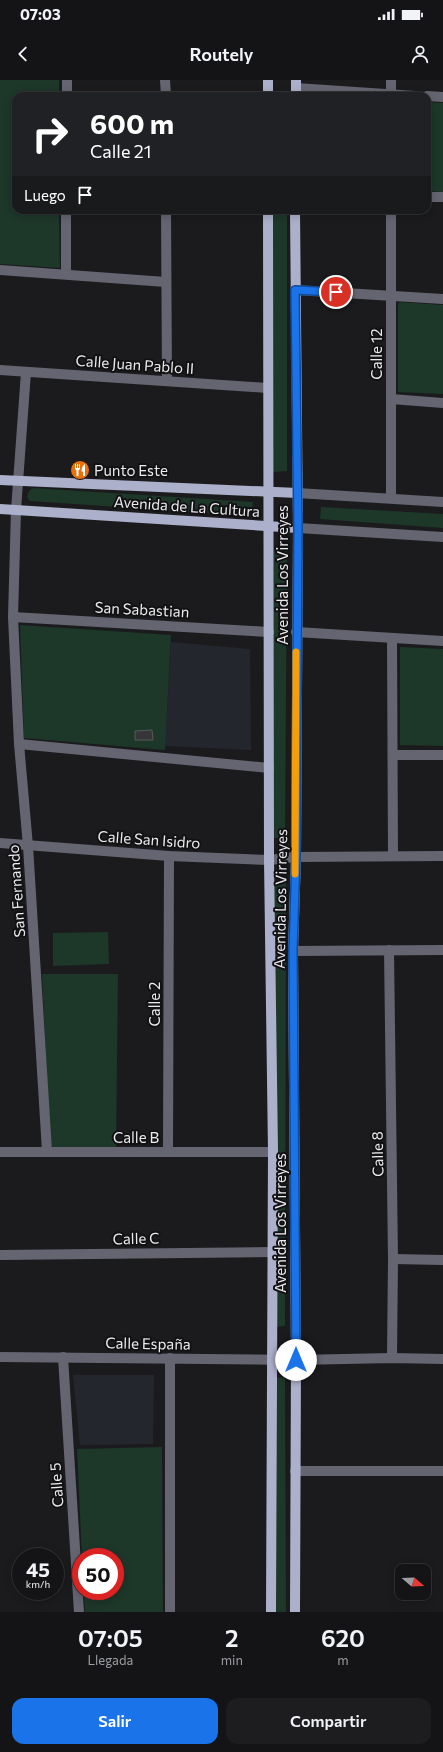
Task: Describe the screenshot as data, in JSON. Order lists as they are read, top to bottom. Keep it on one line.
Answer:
{"streets":{"main road":["Avenida de La Cultura","Avenida Los Virreyes"],"street":["Calle 12","Calle Juan Pablo II","San Sabastian","Calle San Isidro","San Fernando","Calle 2","Calle B","Calle 8","Calle C","Calle España","Calle 5"]},"crossings":[["Calle 12","Avenida de La Cultura"],["Calle Juan Pablo II","Avenida Los Virreyes"],["Calle Juan Pablo II","San Fernando"],["Avenida de La Cultura","Avenida Los Virreyes"],["Avenida de La Cultura","San Fernando"],["Avenida Los Virreyes","San Sabastian"],["Avenida Los Virreyes","Calle San Isidro"],["Avenida Los Virreyes","Calle B"],["Avenida Los Virreyes","Calle C"],["Avenida Los Virreyes","Calle España"],["San Sabastian","San Fernando"],["Calle San Isidro","San Fernando"],["Calle San Isidro","Calle 2"],["San Fernando","Calle B"],["Calle 2","Calle B"],["Calle 8","Calle España"],["Calle España","Calle 5"]],"places":{"restaurant":["Punto Este"]},"north":"right","page":{"status":"07:03","header":"Routely","turn":["600 m","Calle 21"],"then":"Luego","speed":"45 km/h","limit":"50","eta":["07:05","Llegada","2","min","620","m"],"buttons":["Salir","Compartir"]}}
